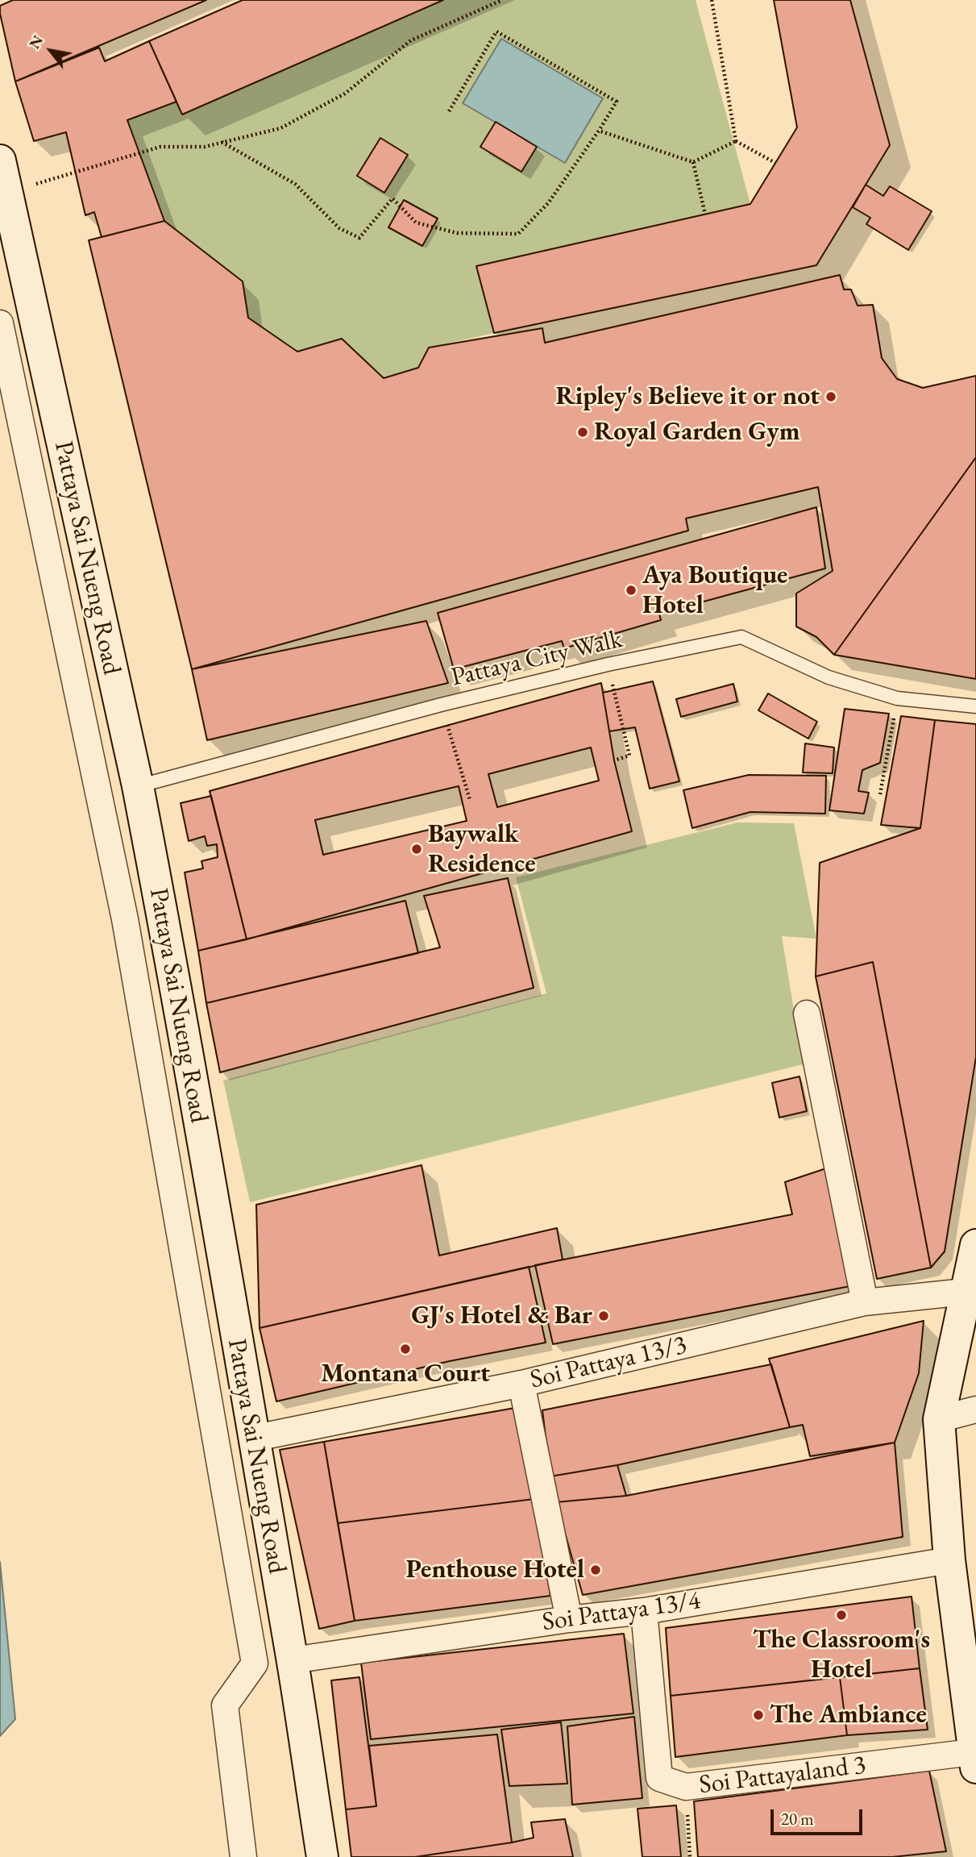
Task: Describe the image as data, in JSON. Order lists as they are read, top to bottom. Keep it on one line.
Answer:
{"streets":{"main road":["Pattaya Sai Nueng Road"],"street":["Soi Pattaya 13/3","Soi Pattaya 13/4","Soi Pattayaland 3"],"lane":["Pattaya City Walk"]},"crossings":[["Pattaya Sai Nueng Road","Pattaya City Walk"],["Pattaya Sai Nueng Road","Soi Pattaya 13/3"],["Pattaya Sai Nueng Road","Soi Pattaya 13/4"],["Soi Pattaya 13/4","Soi Pattayaland 3"]],"places":["Ripley's Believe it or not","Royal Garden Gym","Aya Boutique Hotel","Baywalk Residence","GJ's Hotel & Bar","Montana Court","Penthouse Hotel","The Classroom's Hotel","The Ambiance"],"scale_bar":"20 m","north":"top left"}
